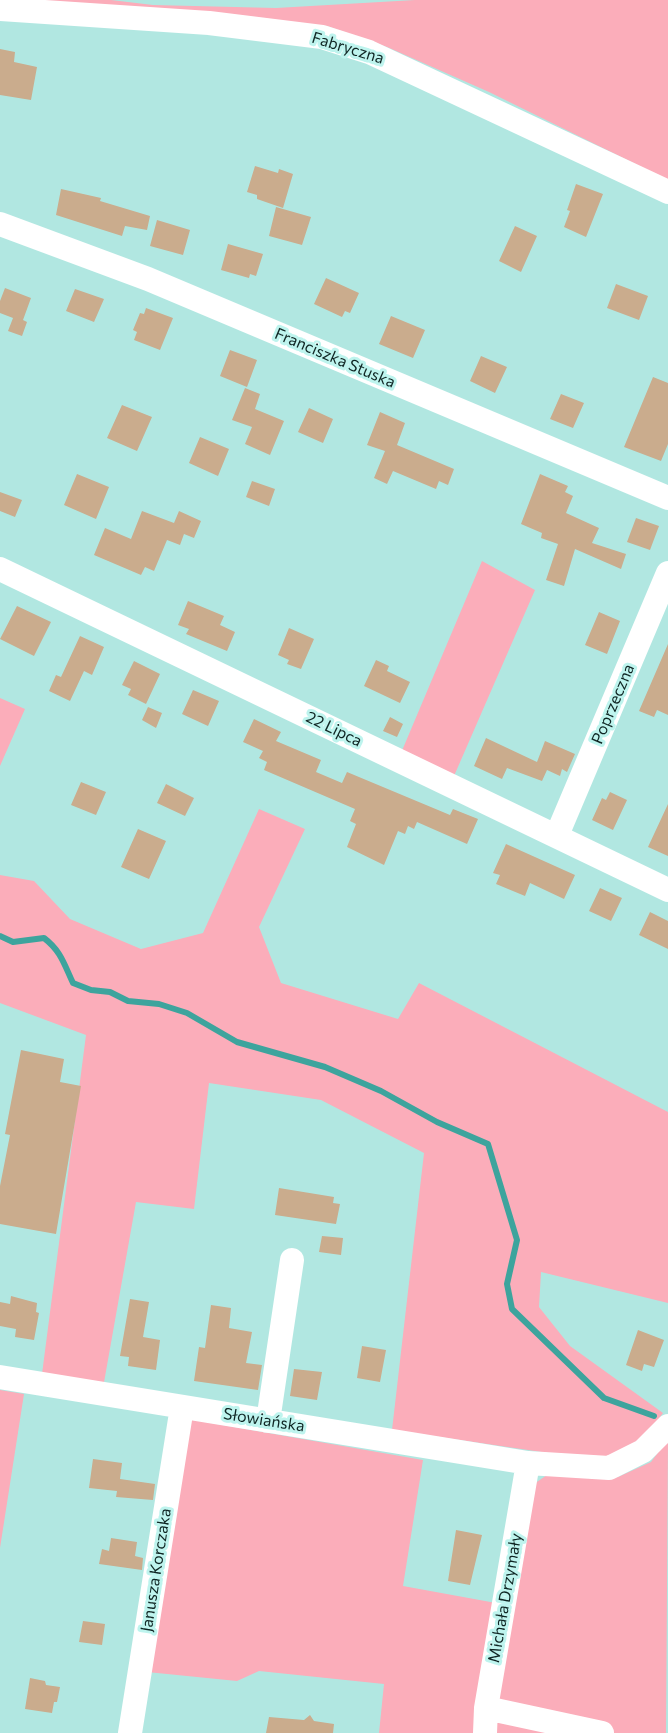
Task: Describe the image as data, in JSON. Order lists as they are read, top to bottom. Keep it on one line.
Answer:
{"streets":{"street":["Fabryczna","Franciszka Stuska","Poprzeczna","22 Lipca","Słowiańska","Janusza Korczaka","Michała Drzymały"]},"crossings":[["Poprzeczna","22 Lipca"],["Słowiańska","Janusza Korczaka"],["Słowiańska","Michała Drzymały"]]}
